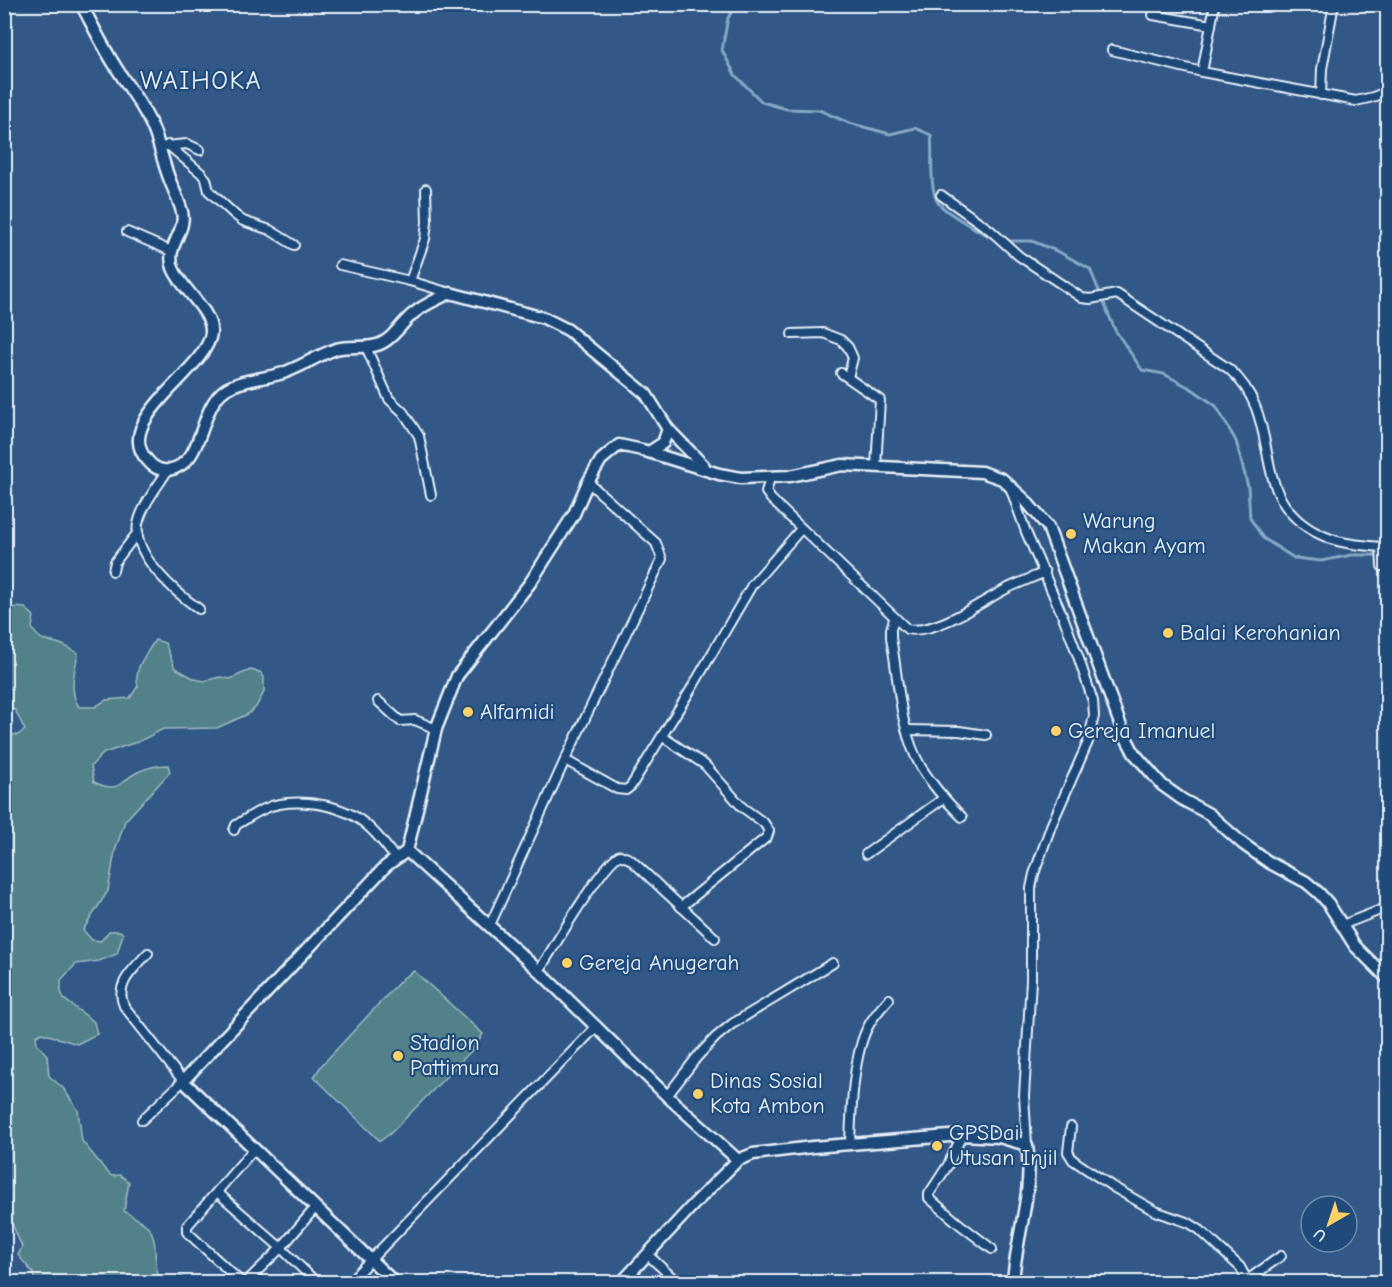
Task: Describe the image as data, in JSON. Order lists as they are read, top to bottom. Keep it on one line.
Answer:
{"districts":["WAIHOKA"],"places":["Warung Makan Ayam","Balai Kerohanian","Alfamidi","Gereja Imanuel","Gereja Anugerah","Stadion Pattimura","Dinas Sosial Kota Ambon","GPSDai Utusan Injil"],"north":"bottom left"}
